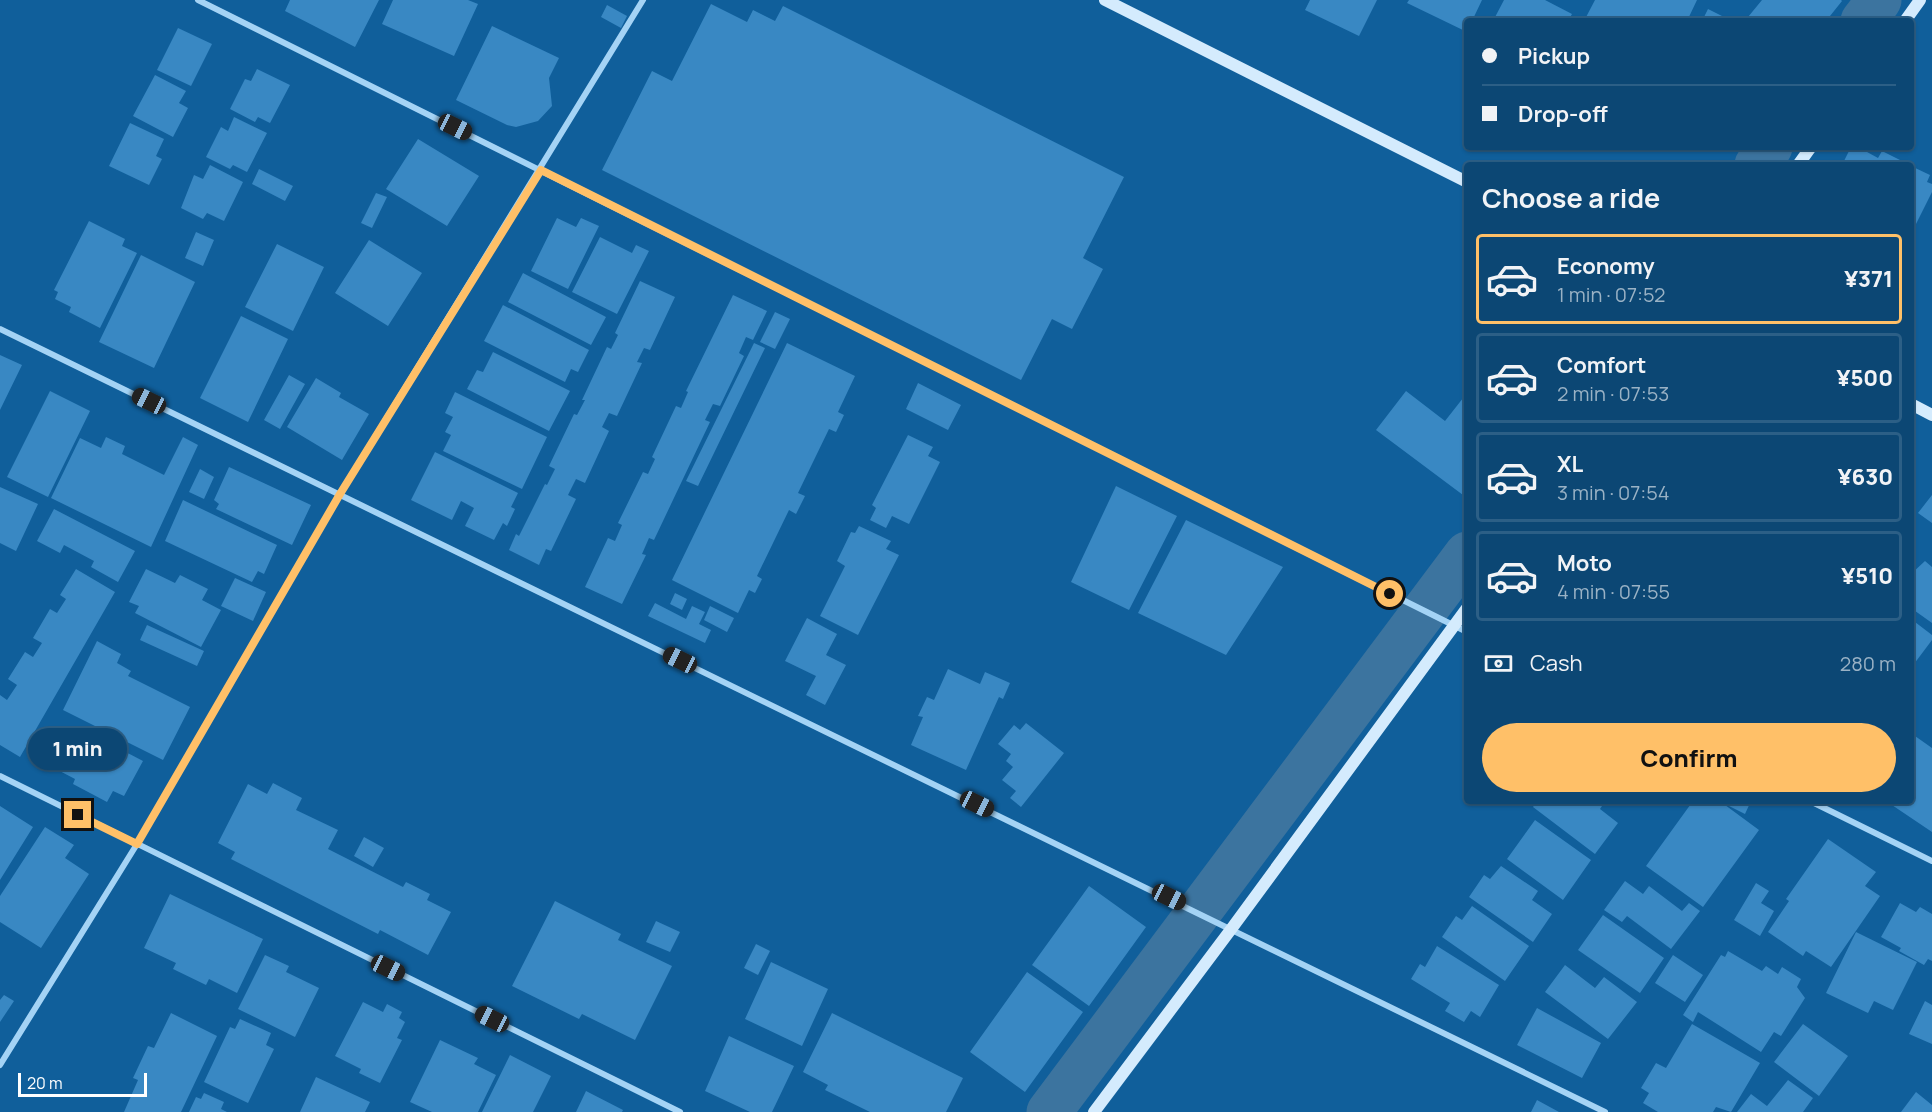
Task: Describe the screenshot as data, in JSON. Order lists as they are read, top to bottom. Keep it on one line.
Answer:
{"scale_bar":"20 m","page":{"banner":["Pickup","Drop-off"],"heading":"Choose a ride","list":[{"name":"Economy","note":"1 min · 07:52","value":"¥371"},{"name":"Comfort","note":"2 min · 07:53","value":"¥500"},{"name":"XL","note":"3 min · 07:54","value":"¥630"},{"name":"Moto","note":"4 min · 07:55","value":"¥510"}],"pay":["Cash","280 m"],"buttons":"Confirm","bubble":"1 min","scale":"20 m"}}
